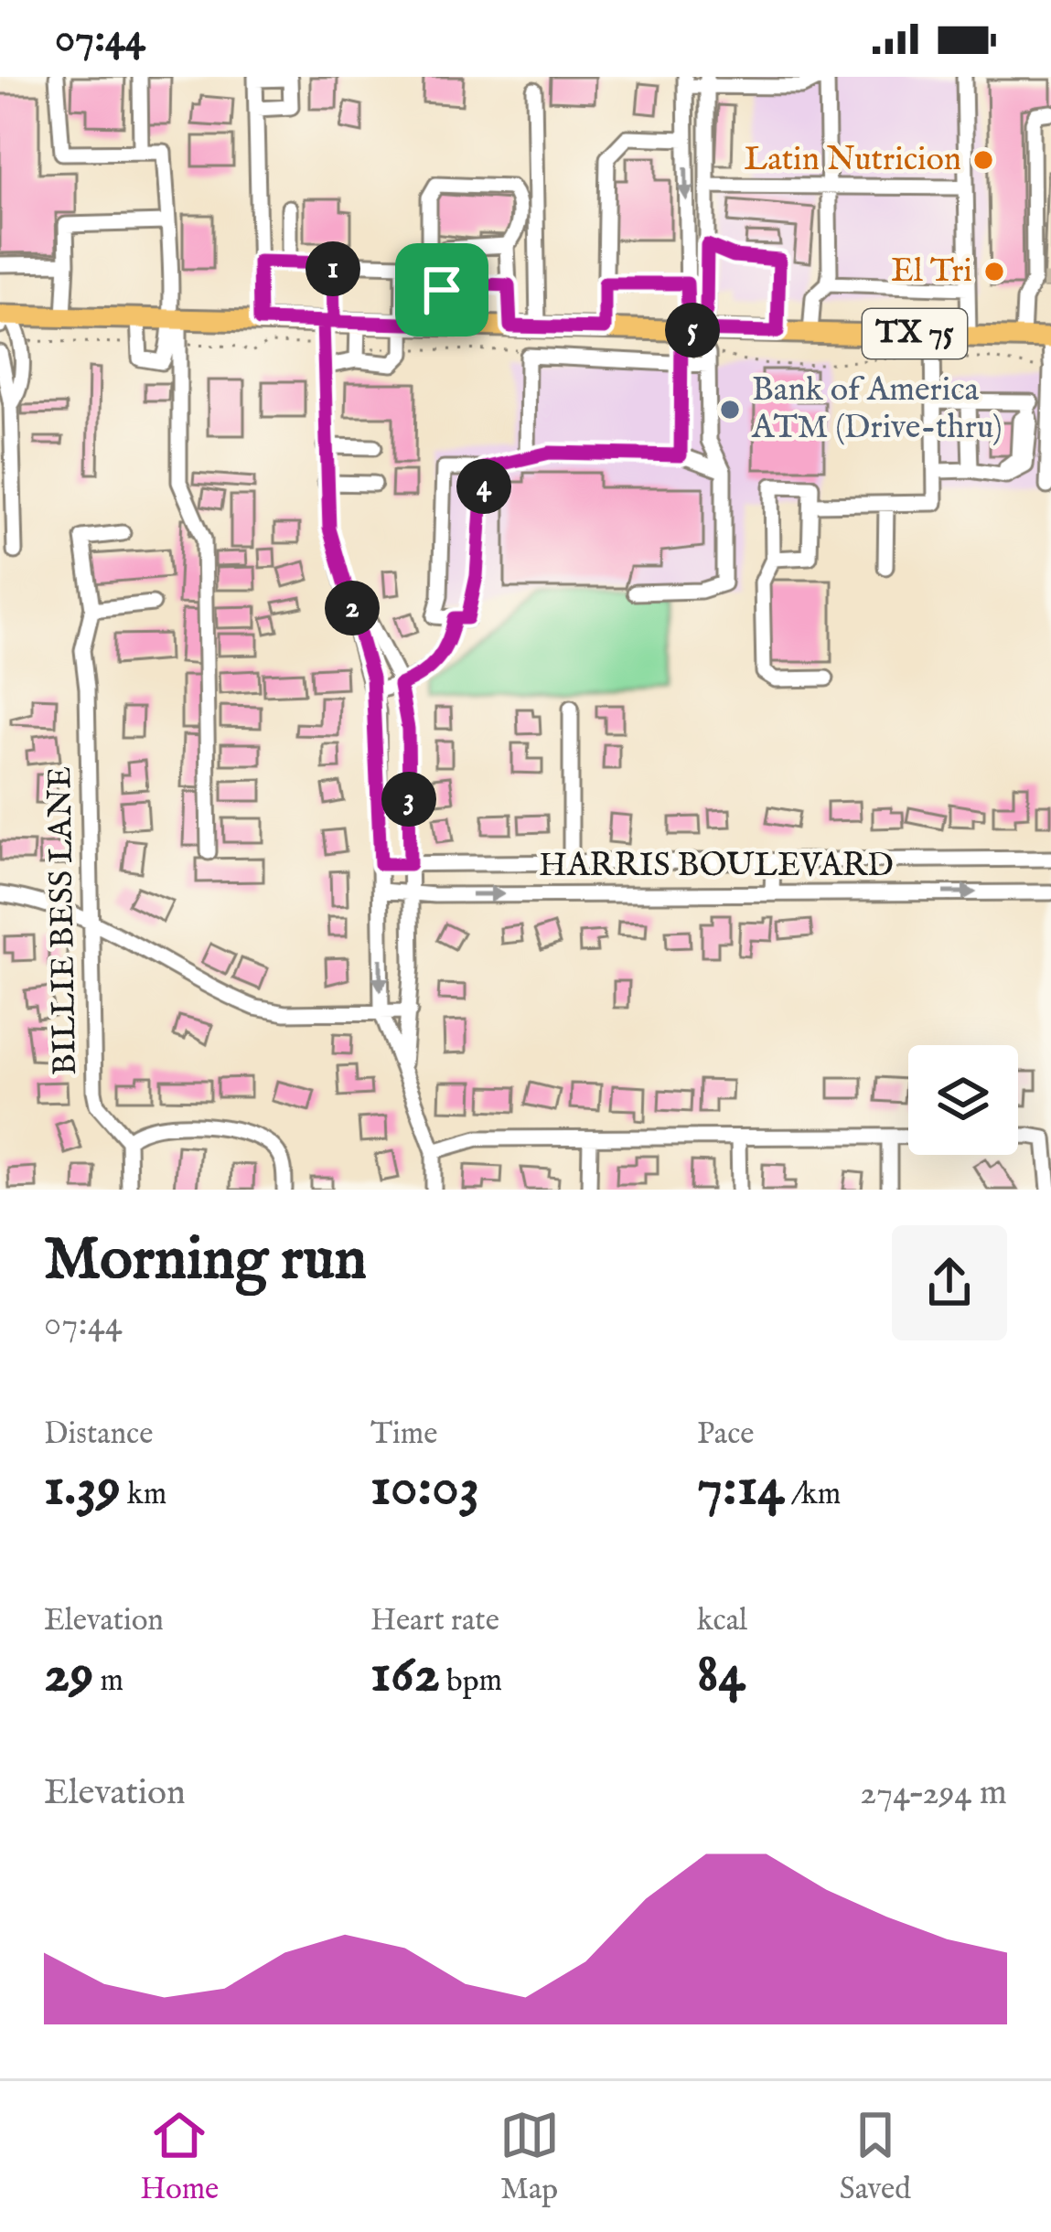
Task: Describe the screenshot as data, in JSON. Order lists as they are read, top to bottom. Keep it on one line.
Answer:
{"streets":{"main road":["TX 75"],"street":["HARRIS BOULEVARD","BILLIE BESS LANE"]},"places":["Latin Nutricion","El Tri","Bank of America ATM (Drive-thru)"],"page":{"status":"07:44","pins":["1","5","4","2","3"],"heading":["Morning run","07:44"],"stats":[["Distance","1.39 km"],["Time","10:03"],["Pace","7:14 /km"],["Elevation","29 m"],["Heart rate","162 bpm"],["kcal","84"]],"chart":["Elevation","274–294 m"],"tabs":["Home","Map","Saved"]}}
